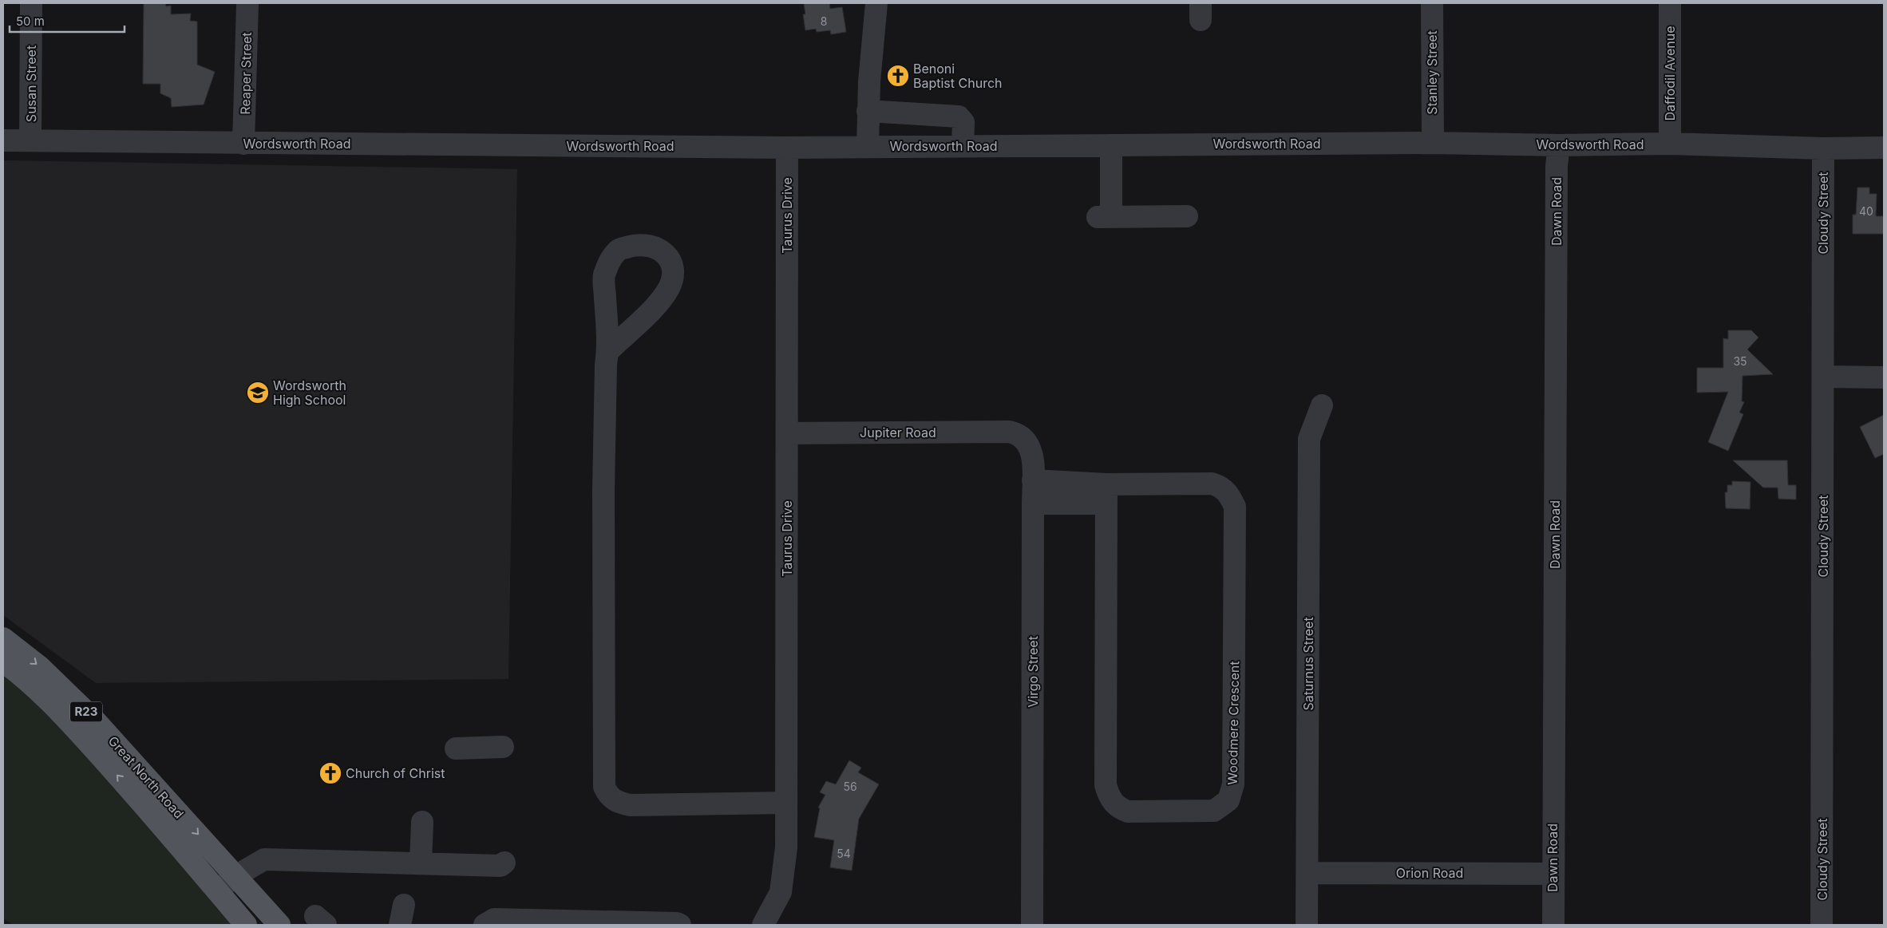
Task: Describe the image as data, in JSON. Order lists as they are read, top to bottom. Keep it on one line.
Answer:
{"streets":{"main road":["R23","Great North Road"],"street":["Stanley Street","Reaper Street","Daffodil Avenue","Susan Street","Wordsworth Road","Dawn Road","Cloudy Street","Taurus Drive","Jupiter Road","Saturnus Street","Virgo Street","Woodmere Crescent","Orion Road"]},"crossings":[["Stanley Street","Wordsworth Road"],["Reaper Street","Wordsworth Road"],["Daffodil Avenue","Wordsworth Road"],["Susan Street","Wordsworth Road"],["Wordsworth Road","Dawn Road"],["Wordsworth Road","Cloudy Street"],["Wordsworth Road","Taurus Drive"],["Dawn Road","Orion Road"],["Taurus Drive","Jupiter Road"],["Jupiter Road","Virgo Street"],["Saturnus Street","Orion Road"],["Virgo Street","Woodmere Crescent"]],"places":{"church":["Benoni Baptist Church","Church of Christ"],"school or university":["Wordsworth High School"]},"house_numbers":["8","40","35","56","54"],"scale_bar":"50 m"}
